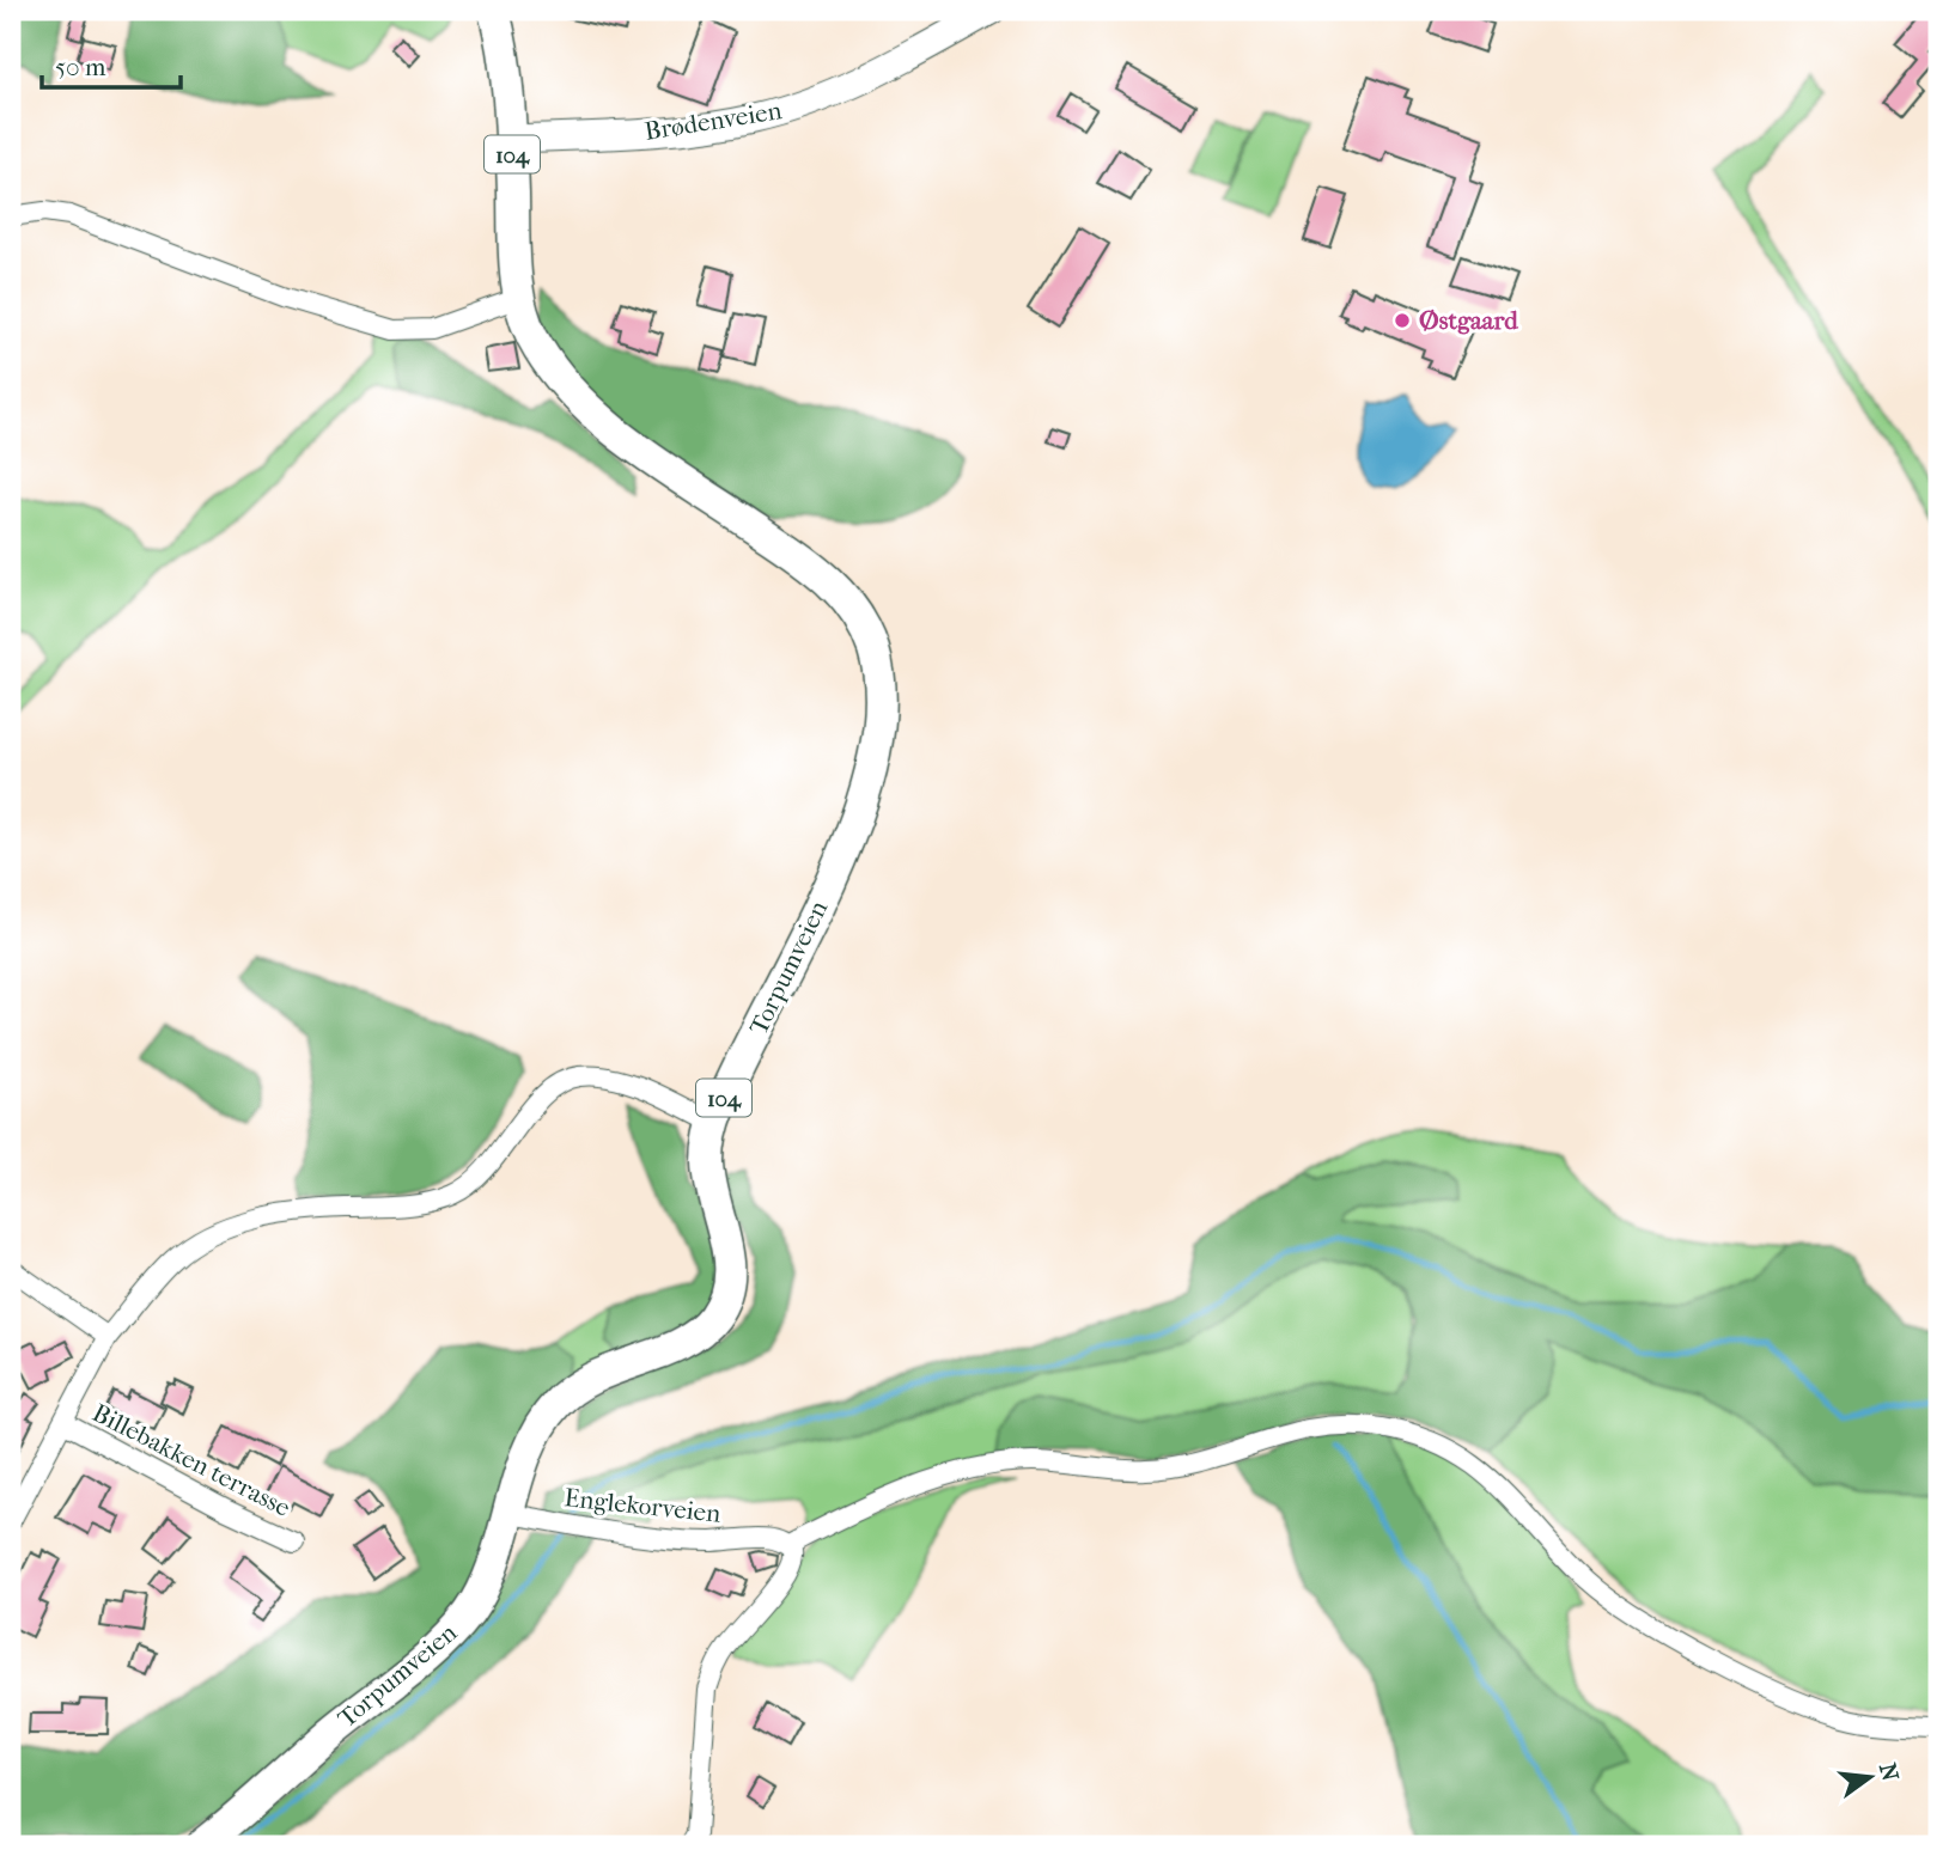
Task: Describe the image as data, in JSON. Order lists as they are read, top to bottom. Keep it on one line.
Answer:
{"streets":{"main road":["Brødenveien","104","Torpumveien"],"street":["Billebakken terrasse","Englekorveien"]},"crossings":[["Brødenveien","Torpumveien"],["Torpumveien","Billebakken terrasse"],["Torpumveien","Englekorveien"]],"places":["Østgaard"],"scale_bar":"50 m","north":"right"}
